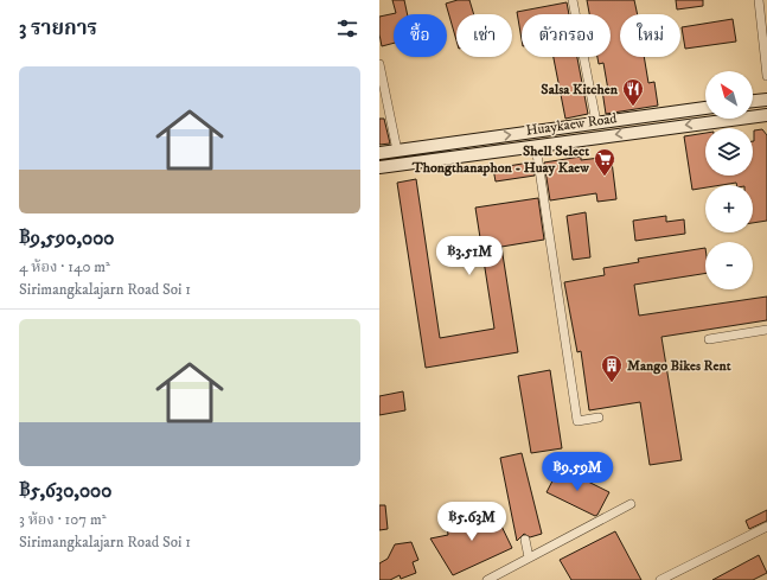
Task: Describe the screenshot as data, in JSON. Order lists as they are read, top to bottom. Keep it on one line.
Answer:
{"streets":{"main road":["Huaykaew Road"]},"places":{"restaurant":["Salsa Kitchen"],"supermarket":["Shell Select Thongthanaphon - Huay Kaew"],"building":["Mango Bikes Rent"]},"north":"top left","page":{"heading":"3 รายการ","chip":["ซื้อ","เช่า","ตัวกรอง","ใหม่"],"list":[{"name":"฿9,590,000","note":"4 ห้อง · 140 m² · Sirimangkalajarn Road Soi 1"},{"name":"฿5,630,000","note":"3 ห้อง · 107 m² · Sirimangkalajarn Road Soi 1"}],"map_buttons":["+","−"],"price":["฿3.51M","฿9.59M","฿5.63M"]}}
